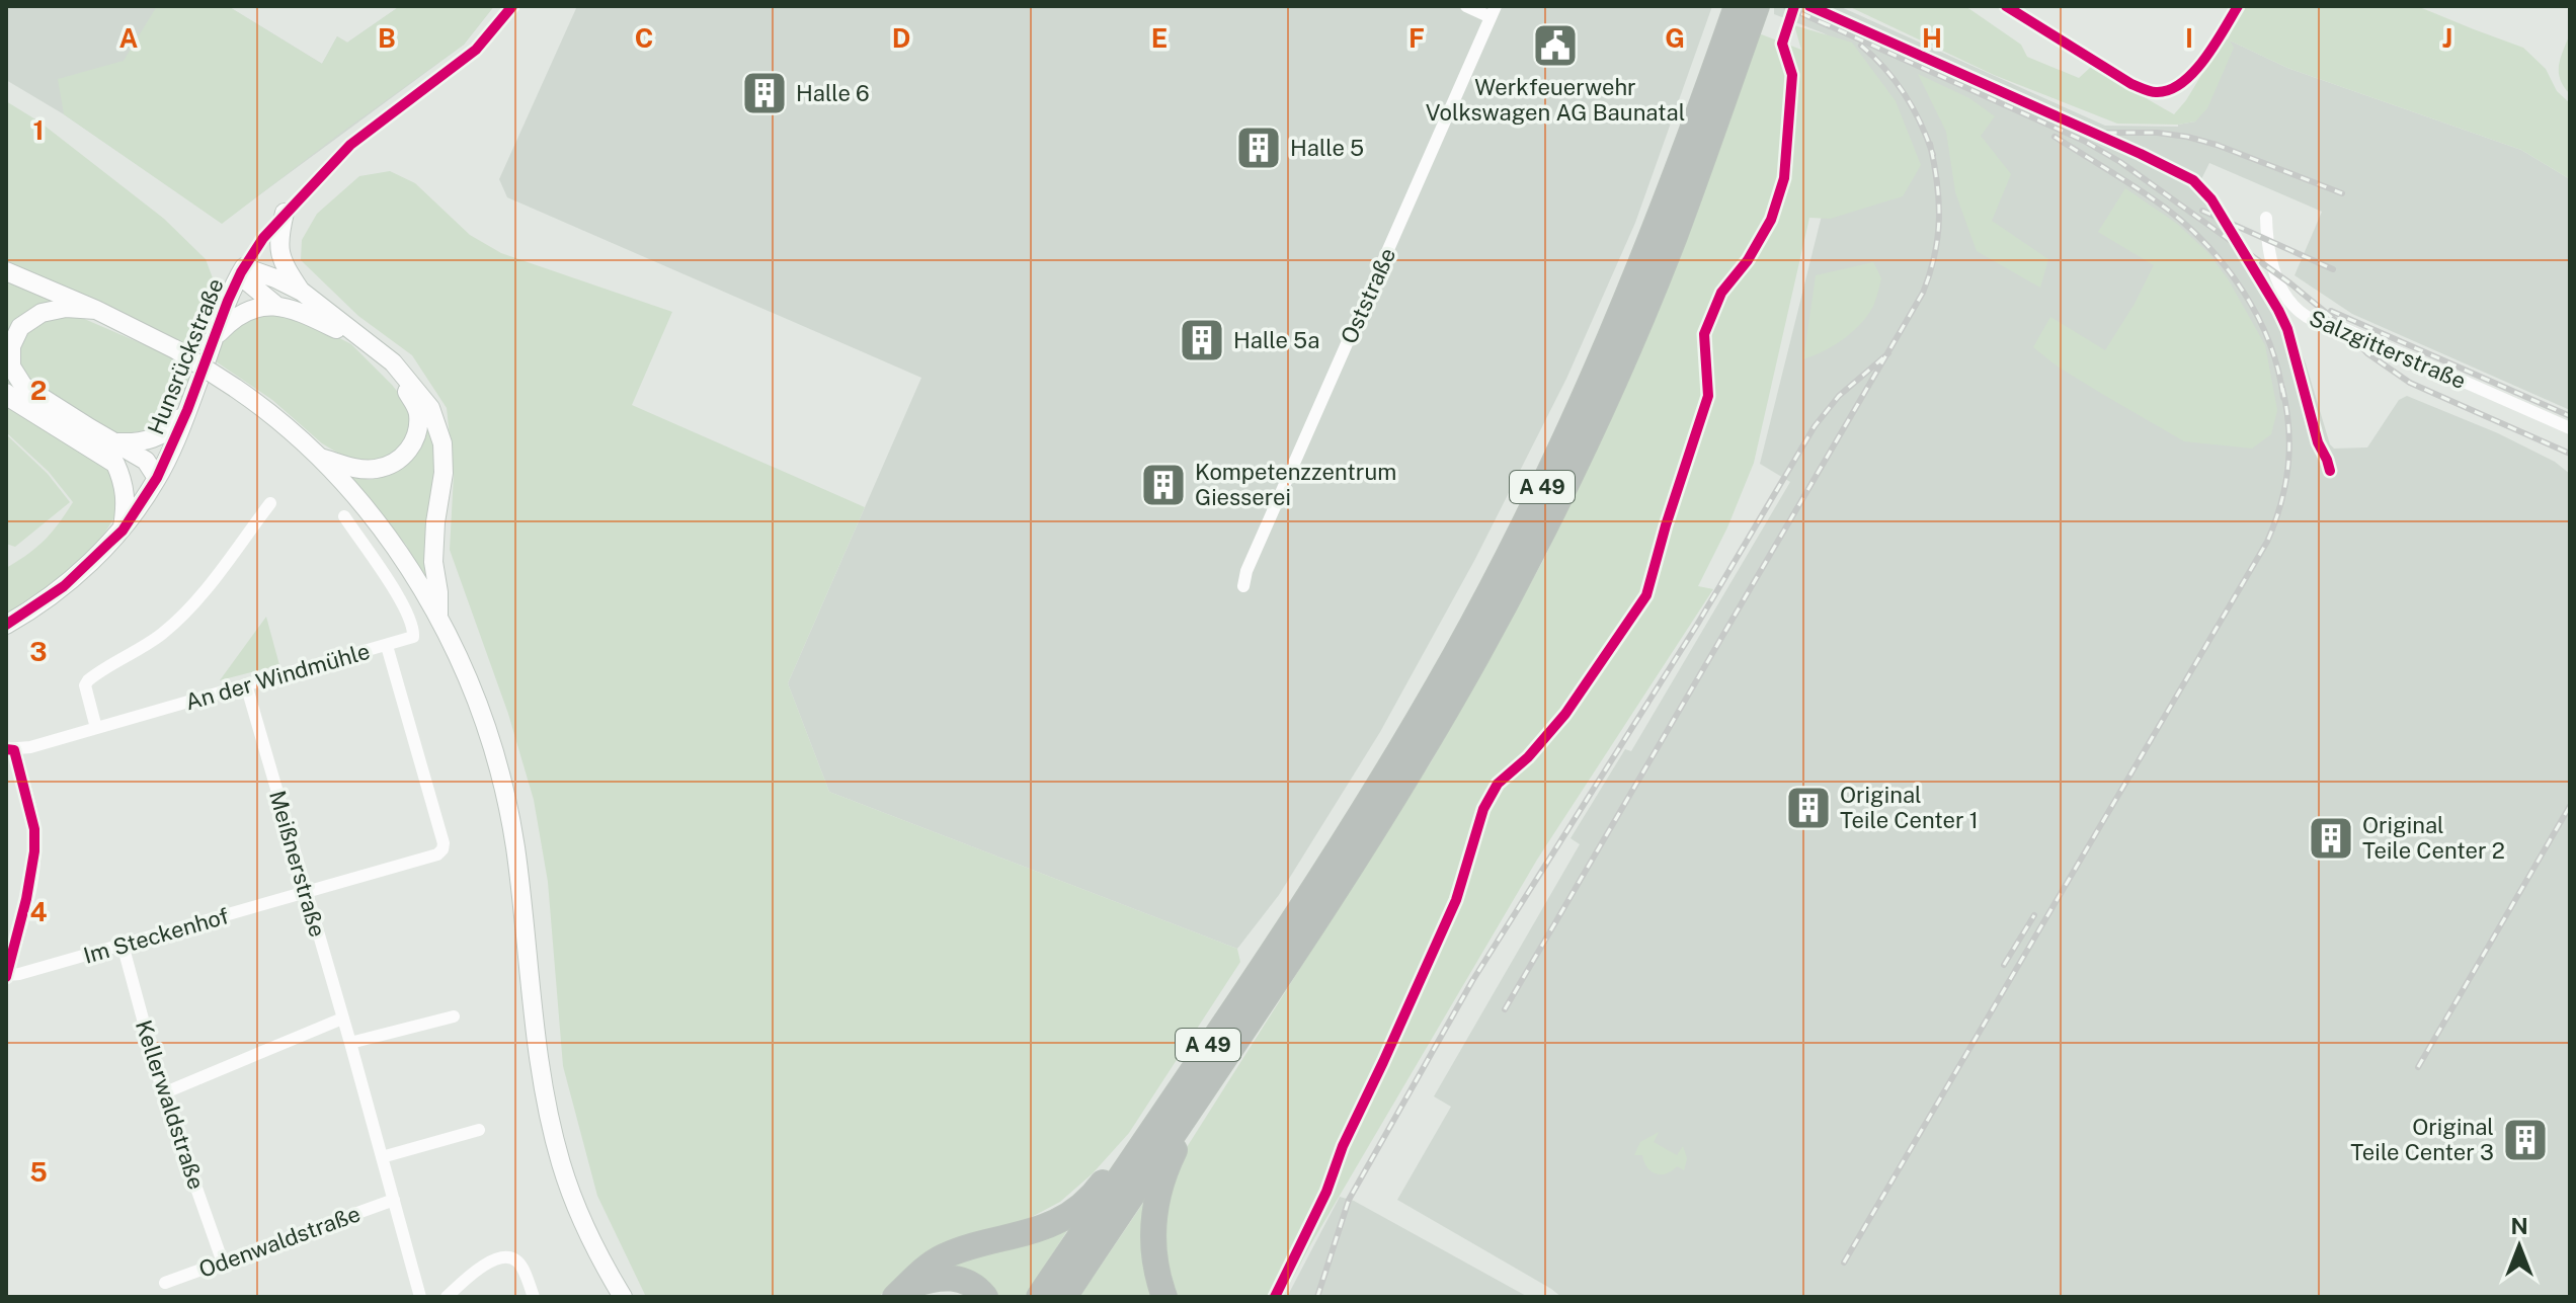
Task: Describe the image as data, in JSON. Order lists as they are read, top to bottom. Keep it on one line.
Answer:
{"streets":{"highway":["A 49"],"main road":["Hunsrückstraße"],"street":["Oststraße","Salzgitterstraße","An der Windmühle","Meißnerstraße","Im Steckenhof","Kellerwaldstraße","Odenwaldstraße"]},"crossings":[["An der Windmühle","Meißnerstraße"],["An der Windmühle","Im Steckenhof"],["Meißnerstraße","Im Steckenhof"],["Meißnerstraße","Odenwaldstraße"],["Im Steckenhof","Kellerwaldstraße"],["Kellerwaldstraße","Odenwaldstraße"]],"places":{"public building":["Werkfeuerwehr Volkswagen AG Baunatal"],"building":["Halle 6","Halle 5","Halle 5a","Kompetenzzentrum Giesserei","Original Teile Center 1","Original Teile Center 2","Original Teile Center 3"]},"north":"top","grid":{"columns":["A","B","C","D","E","F","G","H","I","J"],"rows":["1","2","3","4","5"]}}
